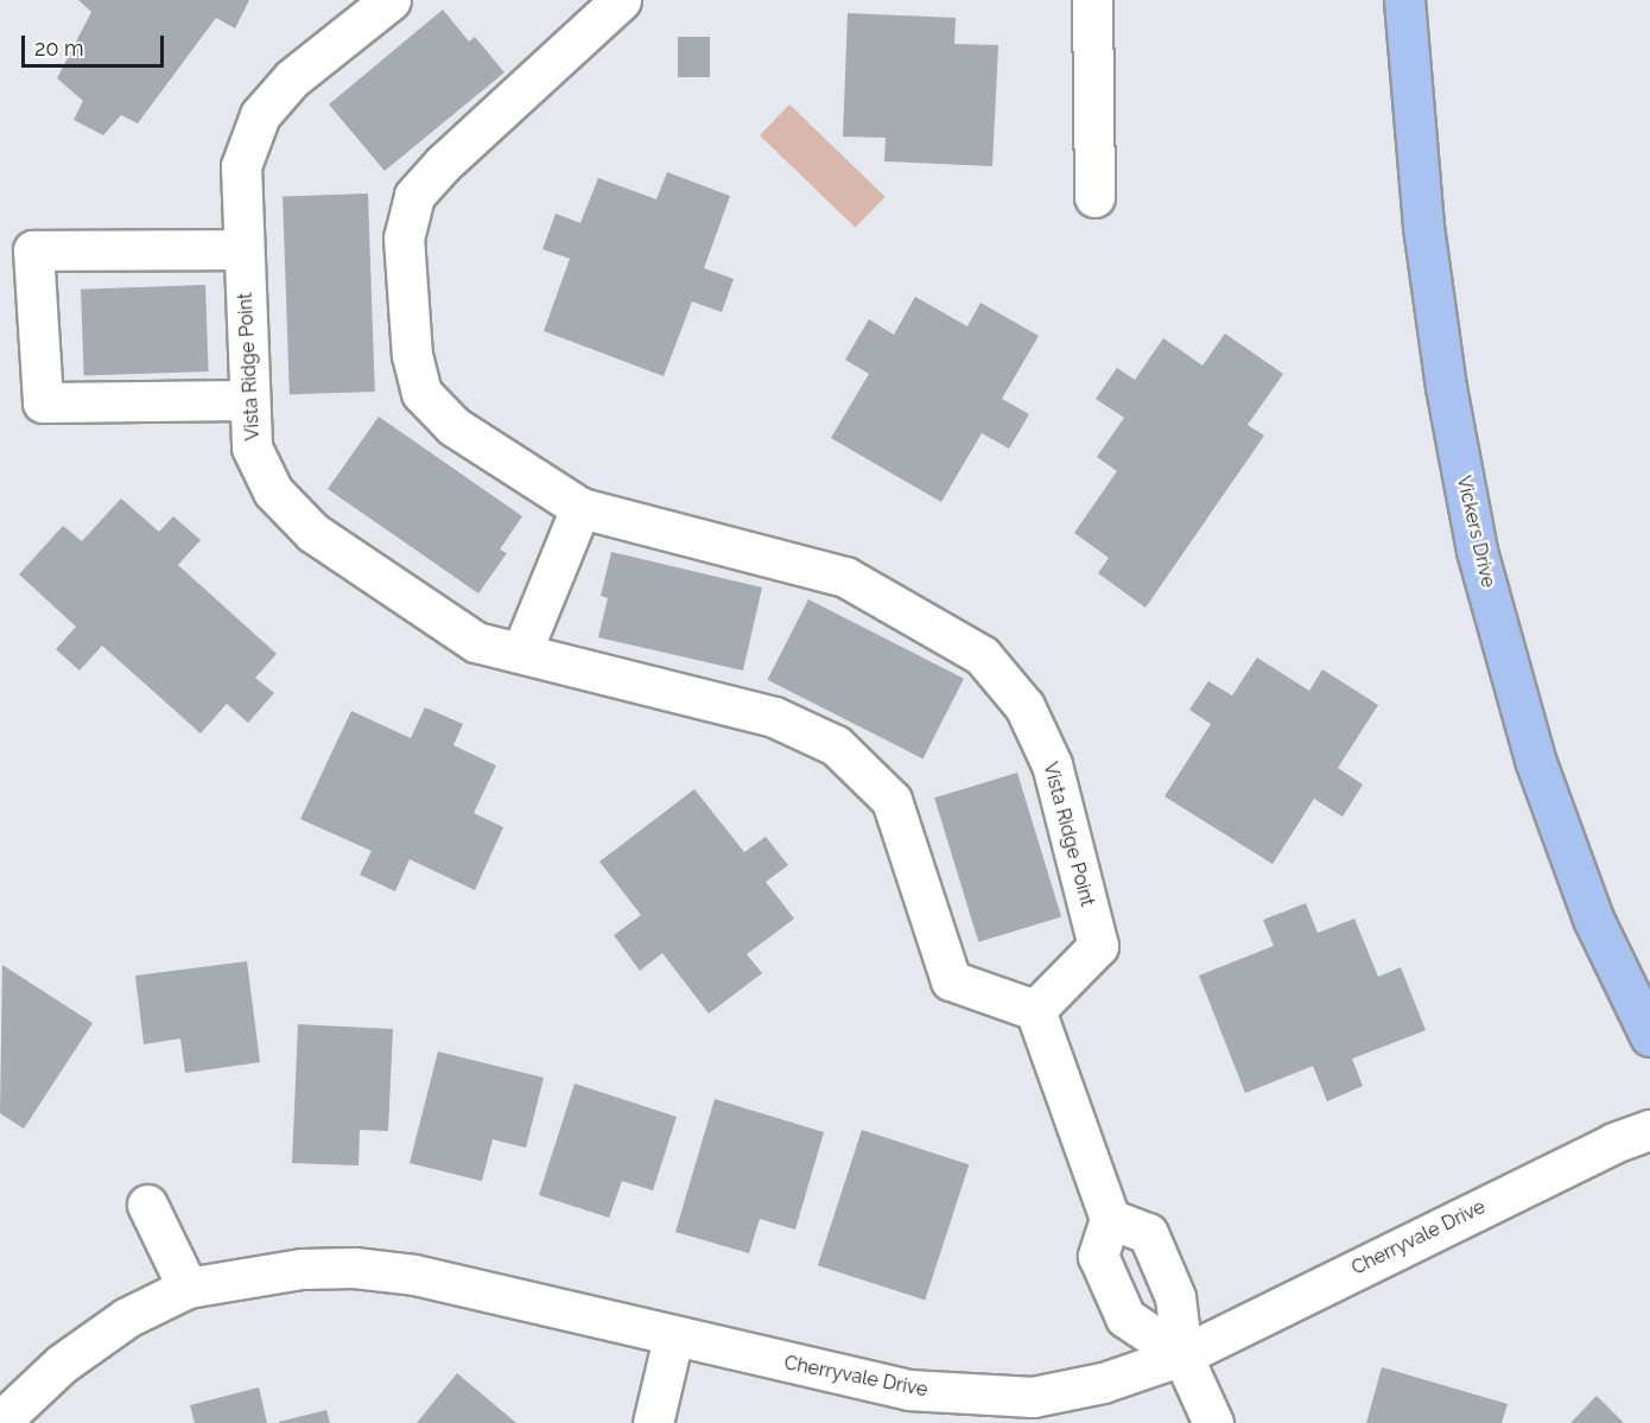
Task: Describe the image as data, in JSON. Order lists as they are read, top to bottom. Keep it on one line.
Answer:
{"streets":{"main road":["Vickers Drive"],"street":["Vista Ridge Point","Cherryvale Drive"]},"scale_bar":"20 m"}
